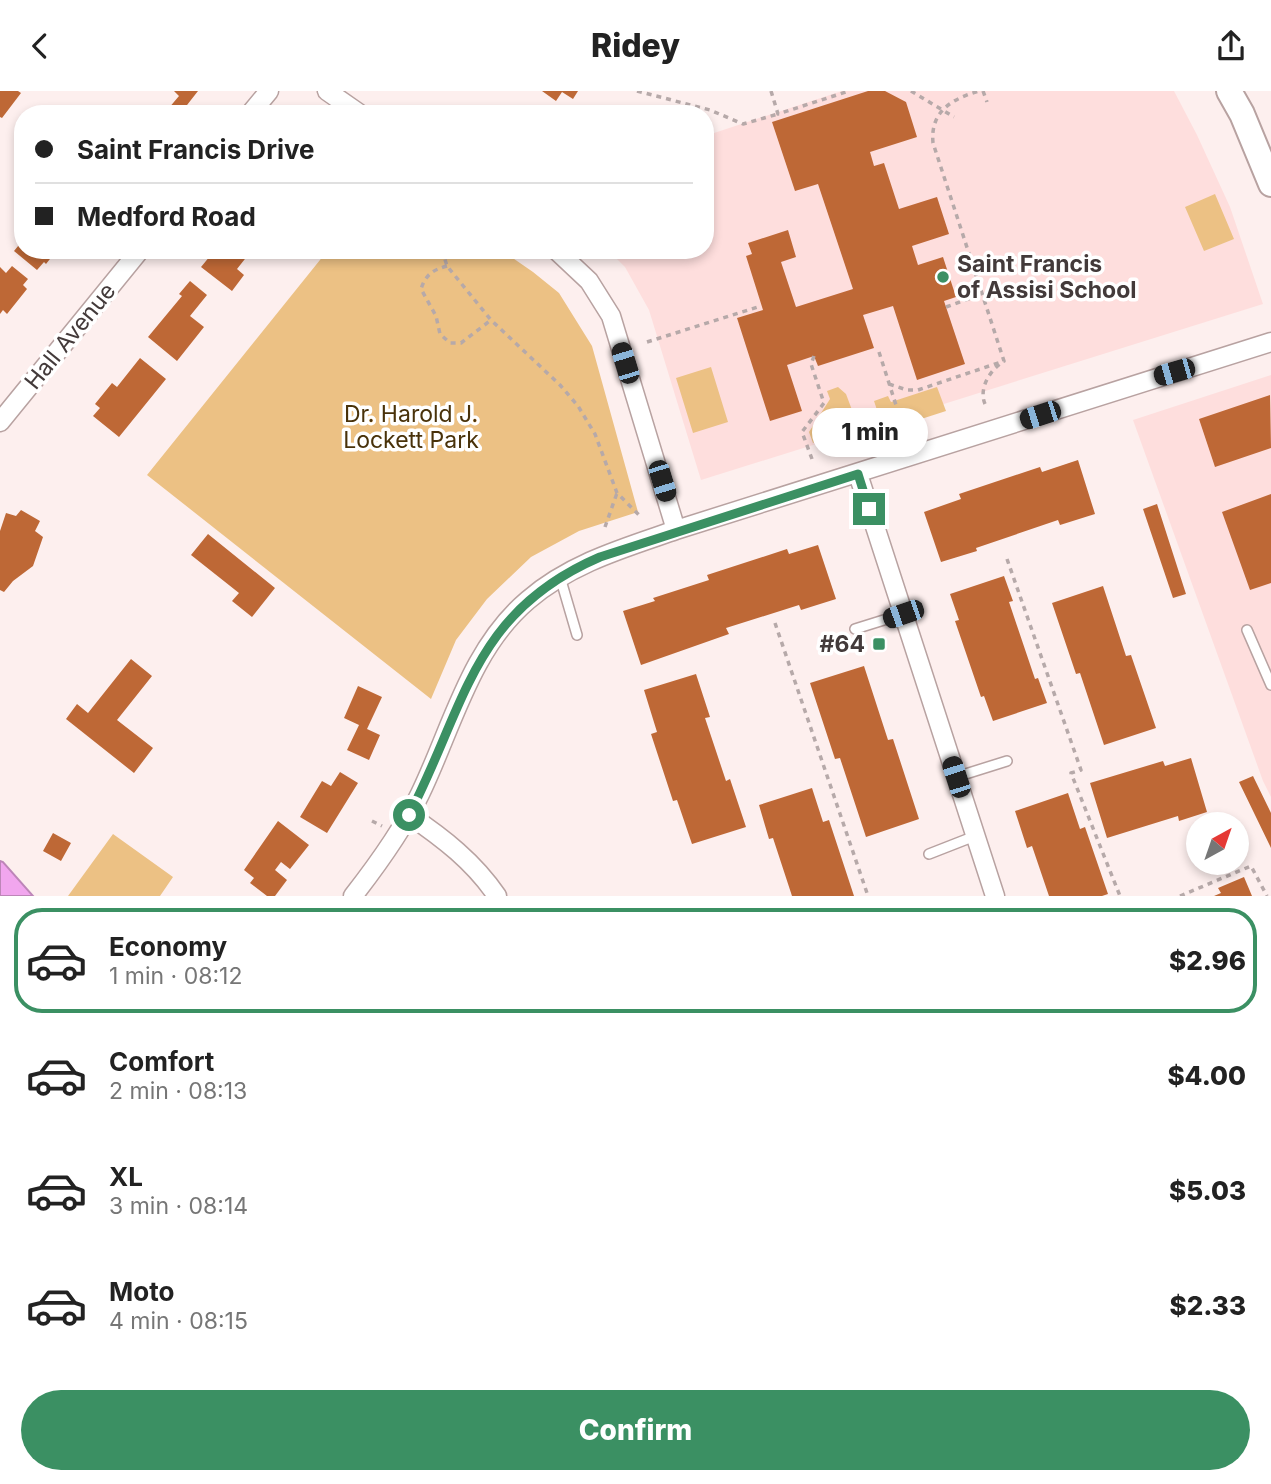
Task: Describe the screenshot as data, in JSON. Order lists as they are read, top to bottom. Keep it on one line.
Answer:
{"streets":{"street":["Hall Avenue"]},"parks":["Dr. Harold J. Lockett Park"],"places":{"other":["Saint Francis of Assisi School"],"transit":["#64"]},"north":"top right","page":{"header":"Ridey","banner":["Saint Francis Drive","Medford Road"],"bubble":"1 min","list":[{"name":"Economy","note":"1 min · 08:12","value":"$2.96"},{"name":"Comfort","note":"2 min · 08:13","value":"$4.00"},{"name":"XL","note":"3 min · 08:14","value":"$5.03"},{"name":"Moto","note":"4 min · 08:15","value":"$2.33"}],"buttons":"Confirm"}}
